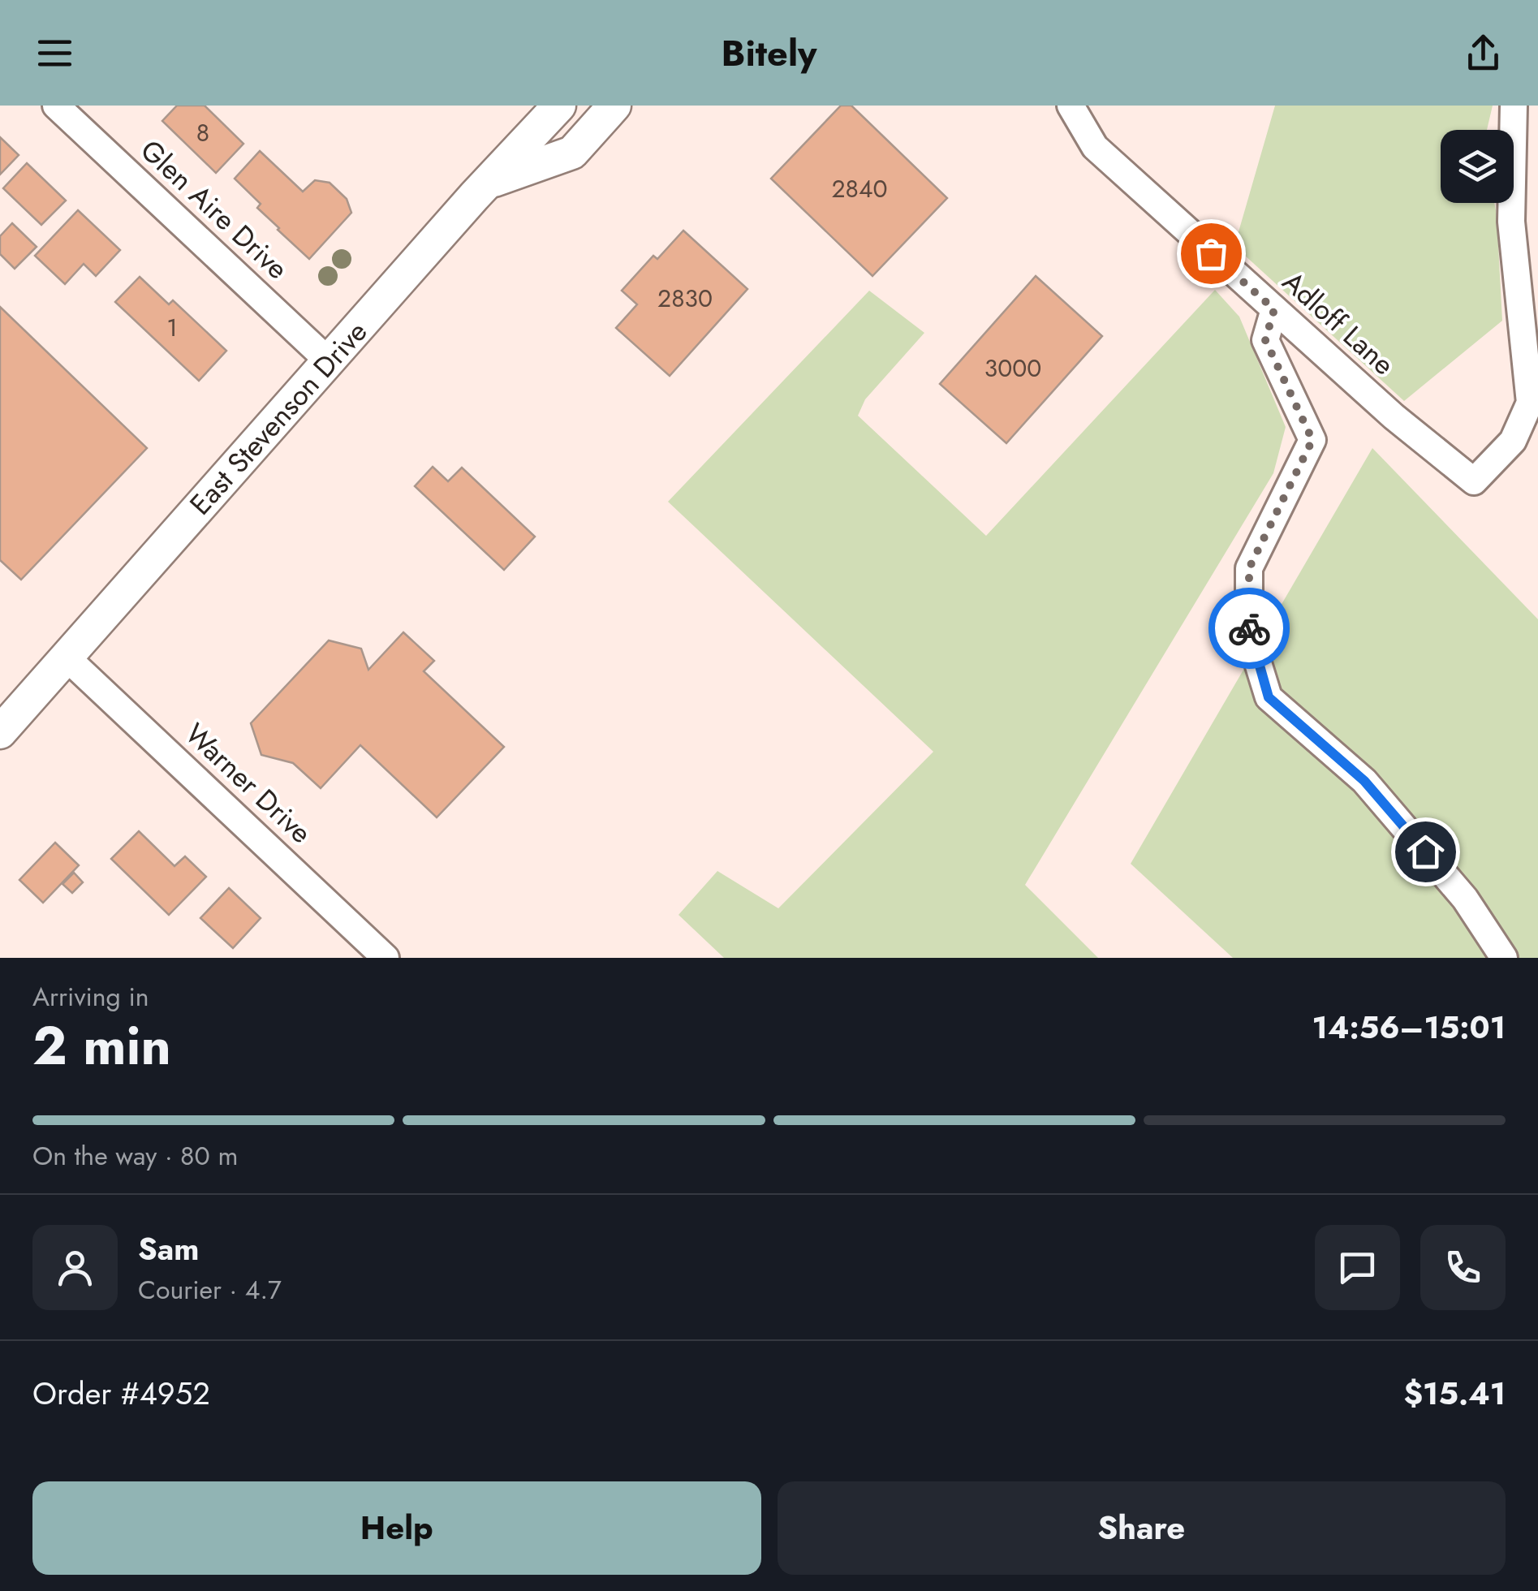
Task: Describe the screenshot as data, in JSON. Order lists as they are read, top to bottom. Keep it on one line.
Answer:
{"streets":{"main road":["East Stevenson Drive"],"street":["Glen Aire Drive","Adloff Lane","Warner Drive"]},"crossings":[["Glen Aire Drive","East Stevenson Drive"],["East Stevenson Drive","Warner Drive"]],"house_numbers":["8","2840","2830","1","3000"],"page":{"header":"Bitely","heading":["2 min","Arriving in","14:56–15:01"],"panel":["Sam","Courier · 4.7","Order #4952","$15.41"],"bar":"On the way · 80 m","buttons":["Help","Share"]}}
